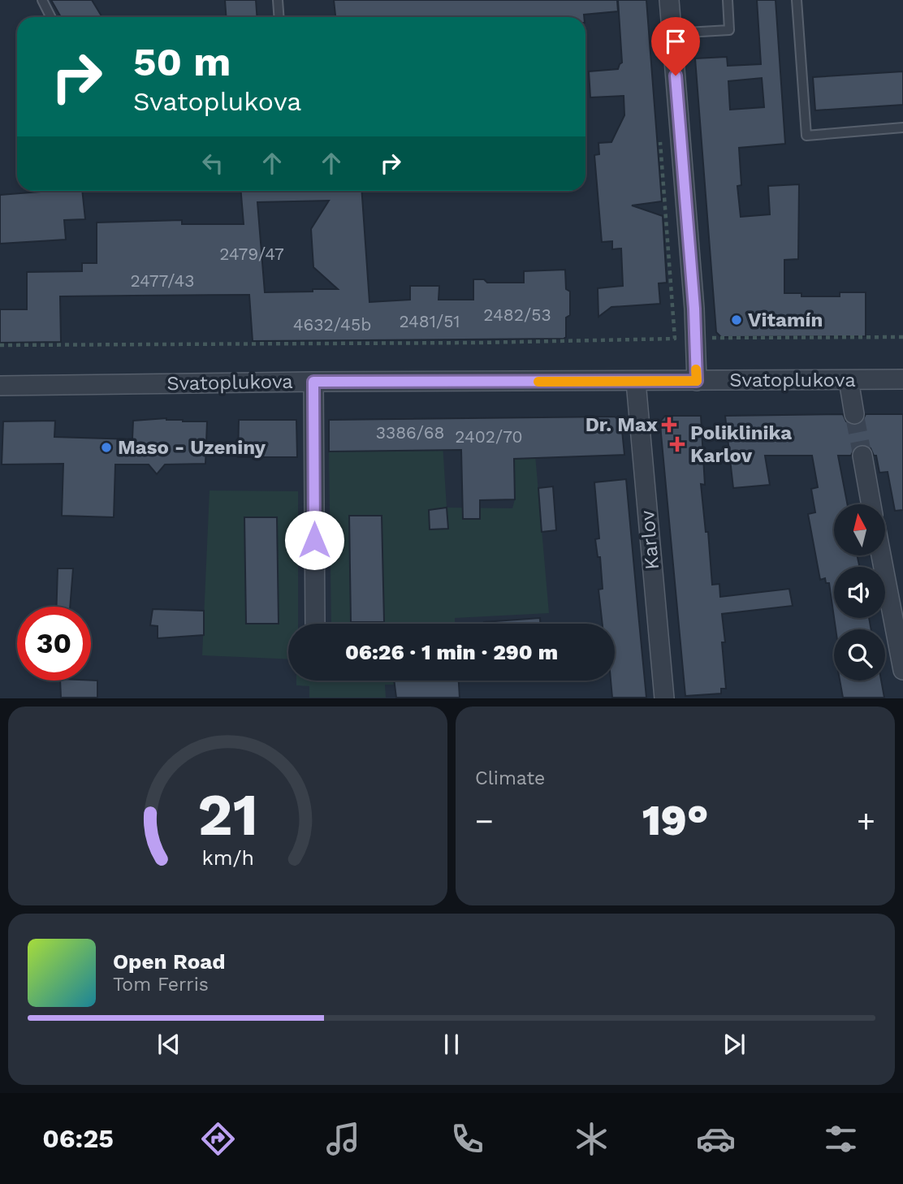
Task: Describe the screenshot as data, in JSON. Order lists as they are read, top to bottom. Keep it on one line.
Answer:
{"streets":{"street":["Svatoplukova","Karlov"]},"crossings":[["Svatoplukova","Karlov"]],"places":{"other":["Vitamín","Maso - Uzeniny"],"health":["Dr. Max","Poliklinika Karlov"]},"house_numbers":["2479/47","2477/43","2482/53","2481/51","4632/45b","3386/68","2402/70"],"north":"top","page":{"turn":["50 m","Svatoplukova"],"limit":"30","trip":"06:26 · 1 min · 290 m","tile":"Climate","heat":["−","19°","+"],"song":["Open Road","Tom Ferris"],"tabs":"06:25","gauge":["21","km/h"]}}
